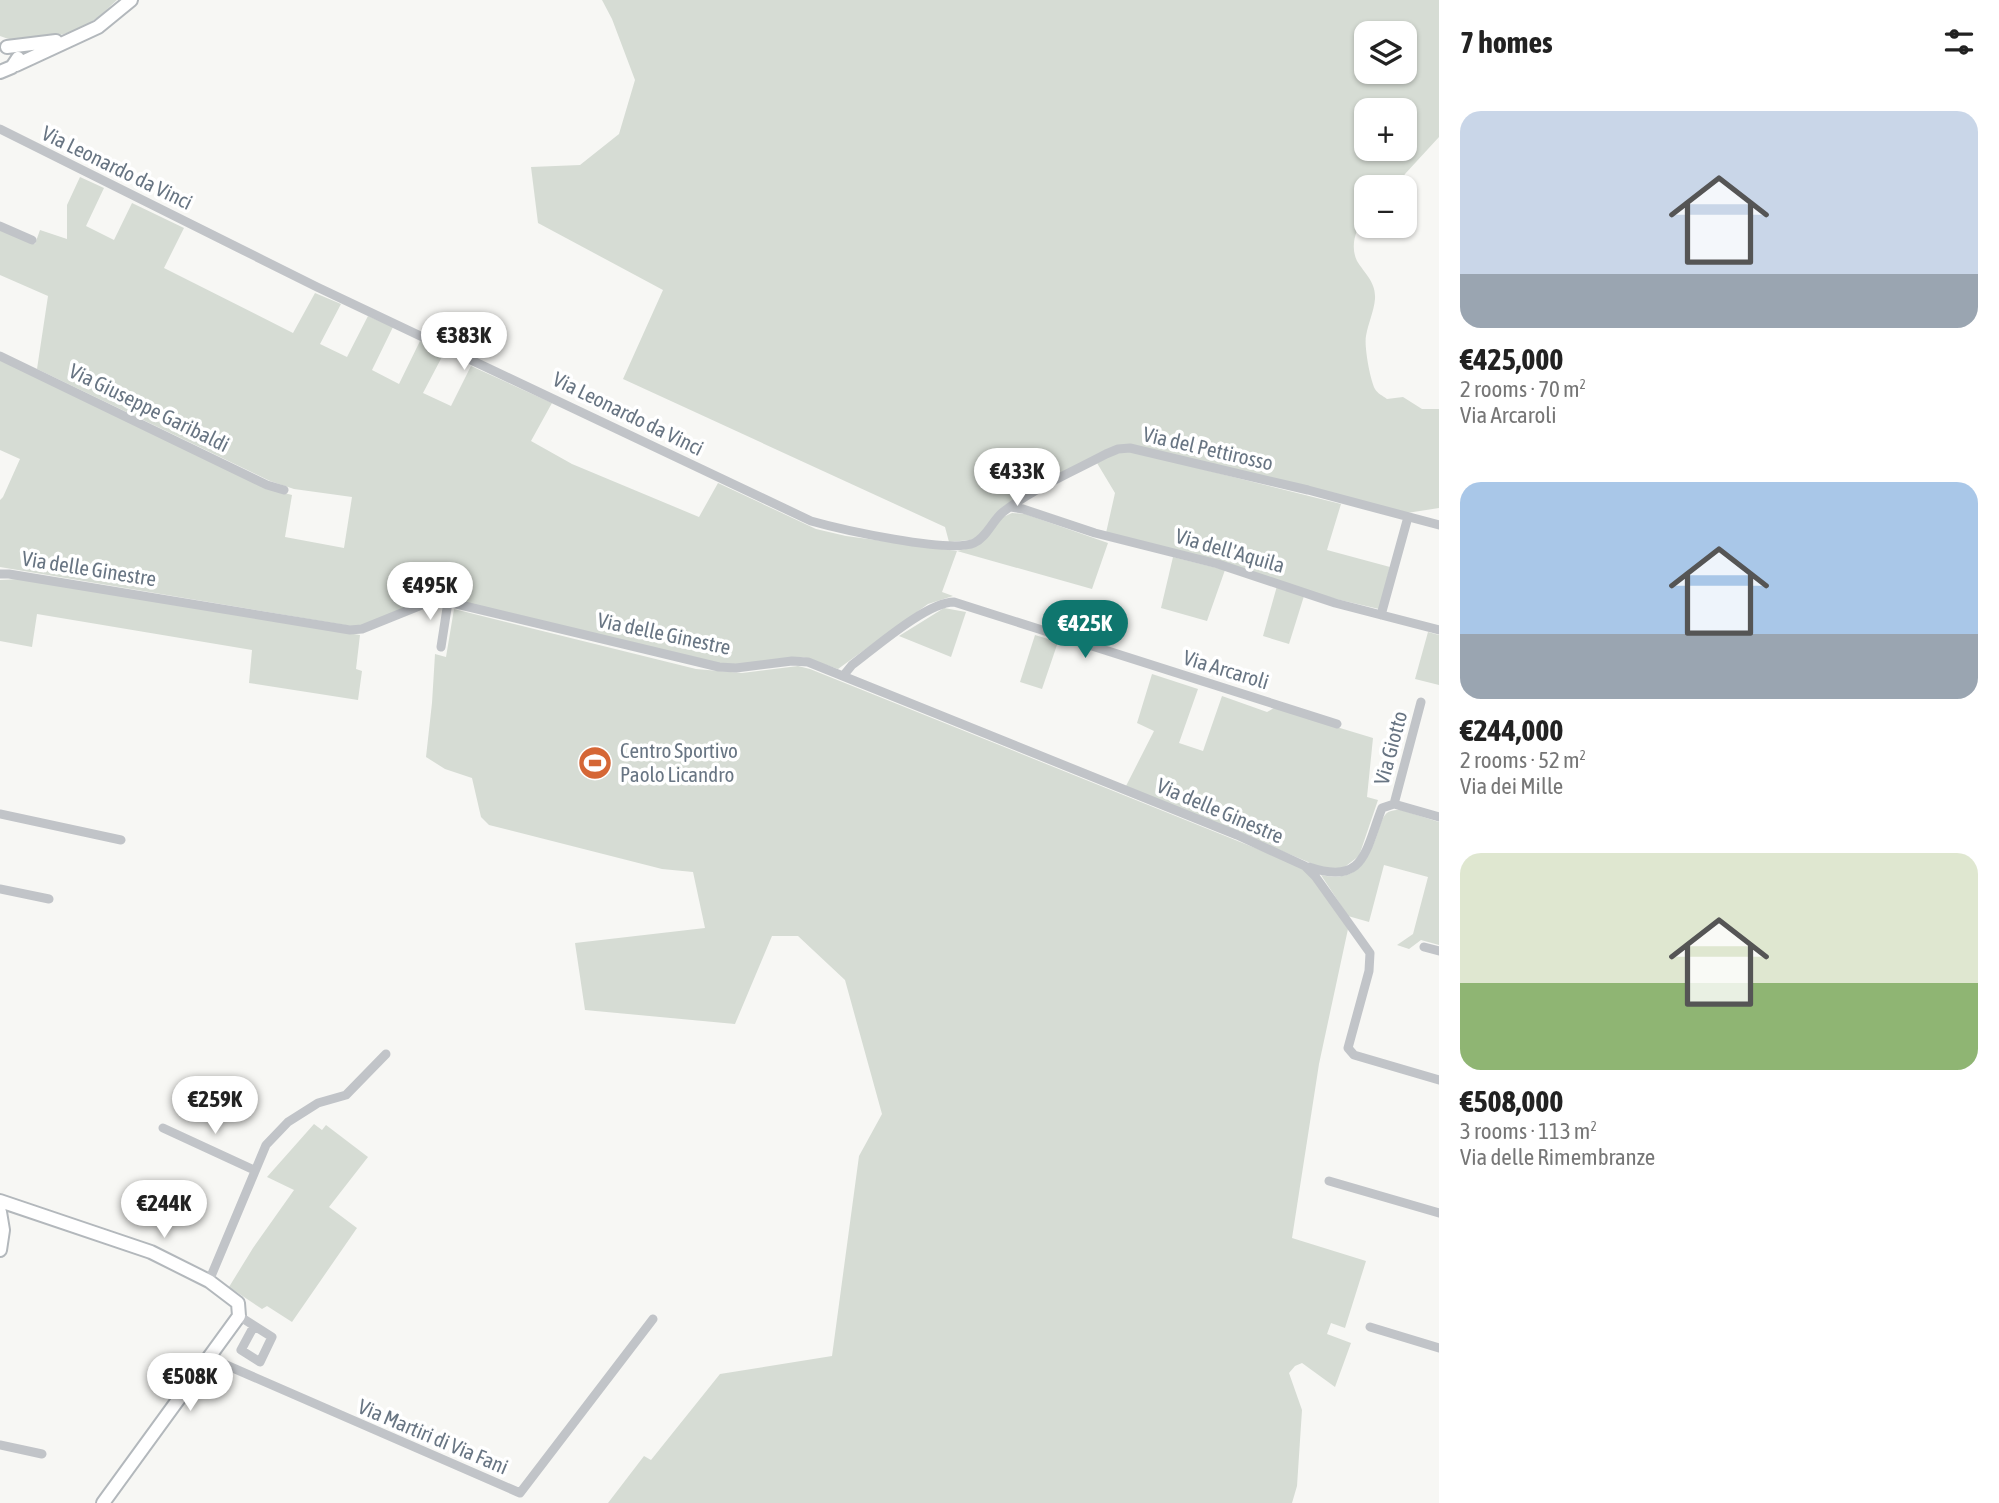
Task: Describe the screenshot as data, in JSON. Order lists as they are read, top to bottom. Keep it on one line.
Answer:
{"streets":{"street":["Via Leonardo da Vinci","Via Giuseppe Garibaldi","Via del Pettirosso","Via dell'Aquila","Via delle Ginestre","Via Arcaroli","Via Giotto","Via Martiri di Via Fani"]},"crossings":[["Via Leonardo da Vinci","Via del Pettirosso"],["Via del Pettirosso","Via dell'Aquila"],["Via delle Ginestre","Via Arcaroli"]],"places":{"sports":["Centro Sportivo Paolo Licandro"]},"page":{"heading":"7 homes","map_buttons":["+","−"],"list":[{"name":"€425,000","note":"2 rooms · 70 m² · Via Arcaroli"},{"name":"€244,000","note":"2 rooms · 52 m² · Via dei Mille"},{"name":"€508,000","note":"3 rooms · 113 m² · Via delle Rimembranze"}],"price":["€383K","€433K","€495K","€425K","€259K","€244K","€508K"]}}
